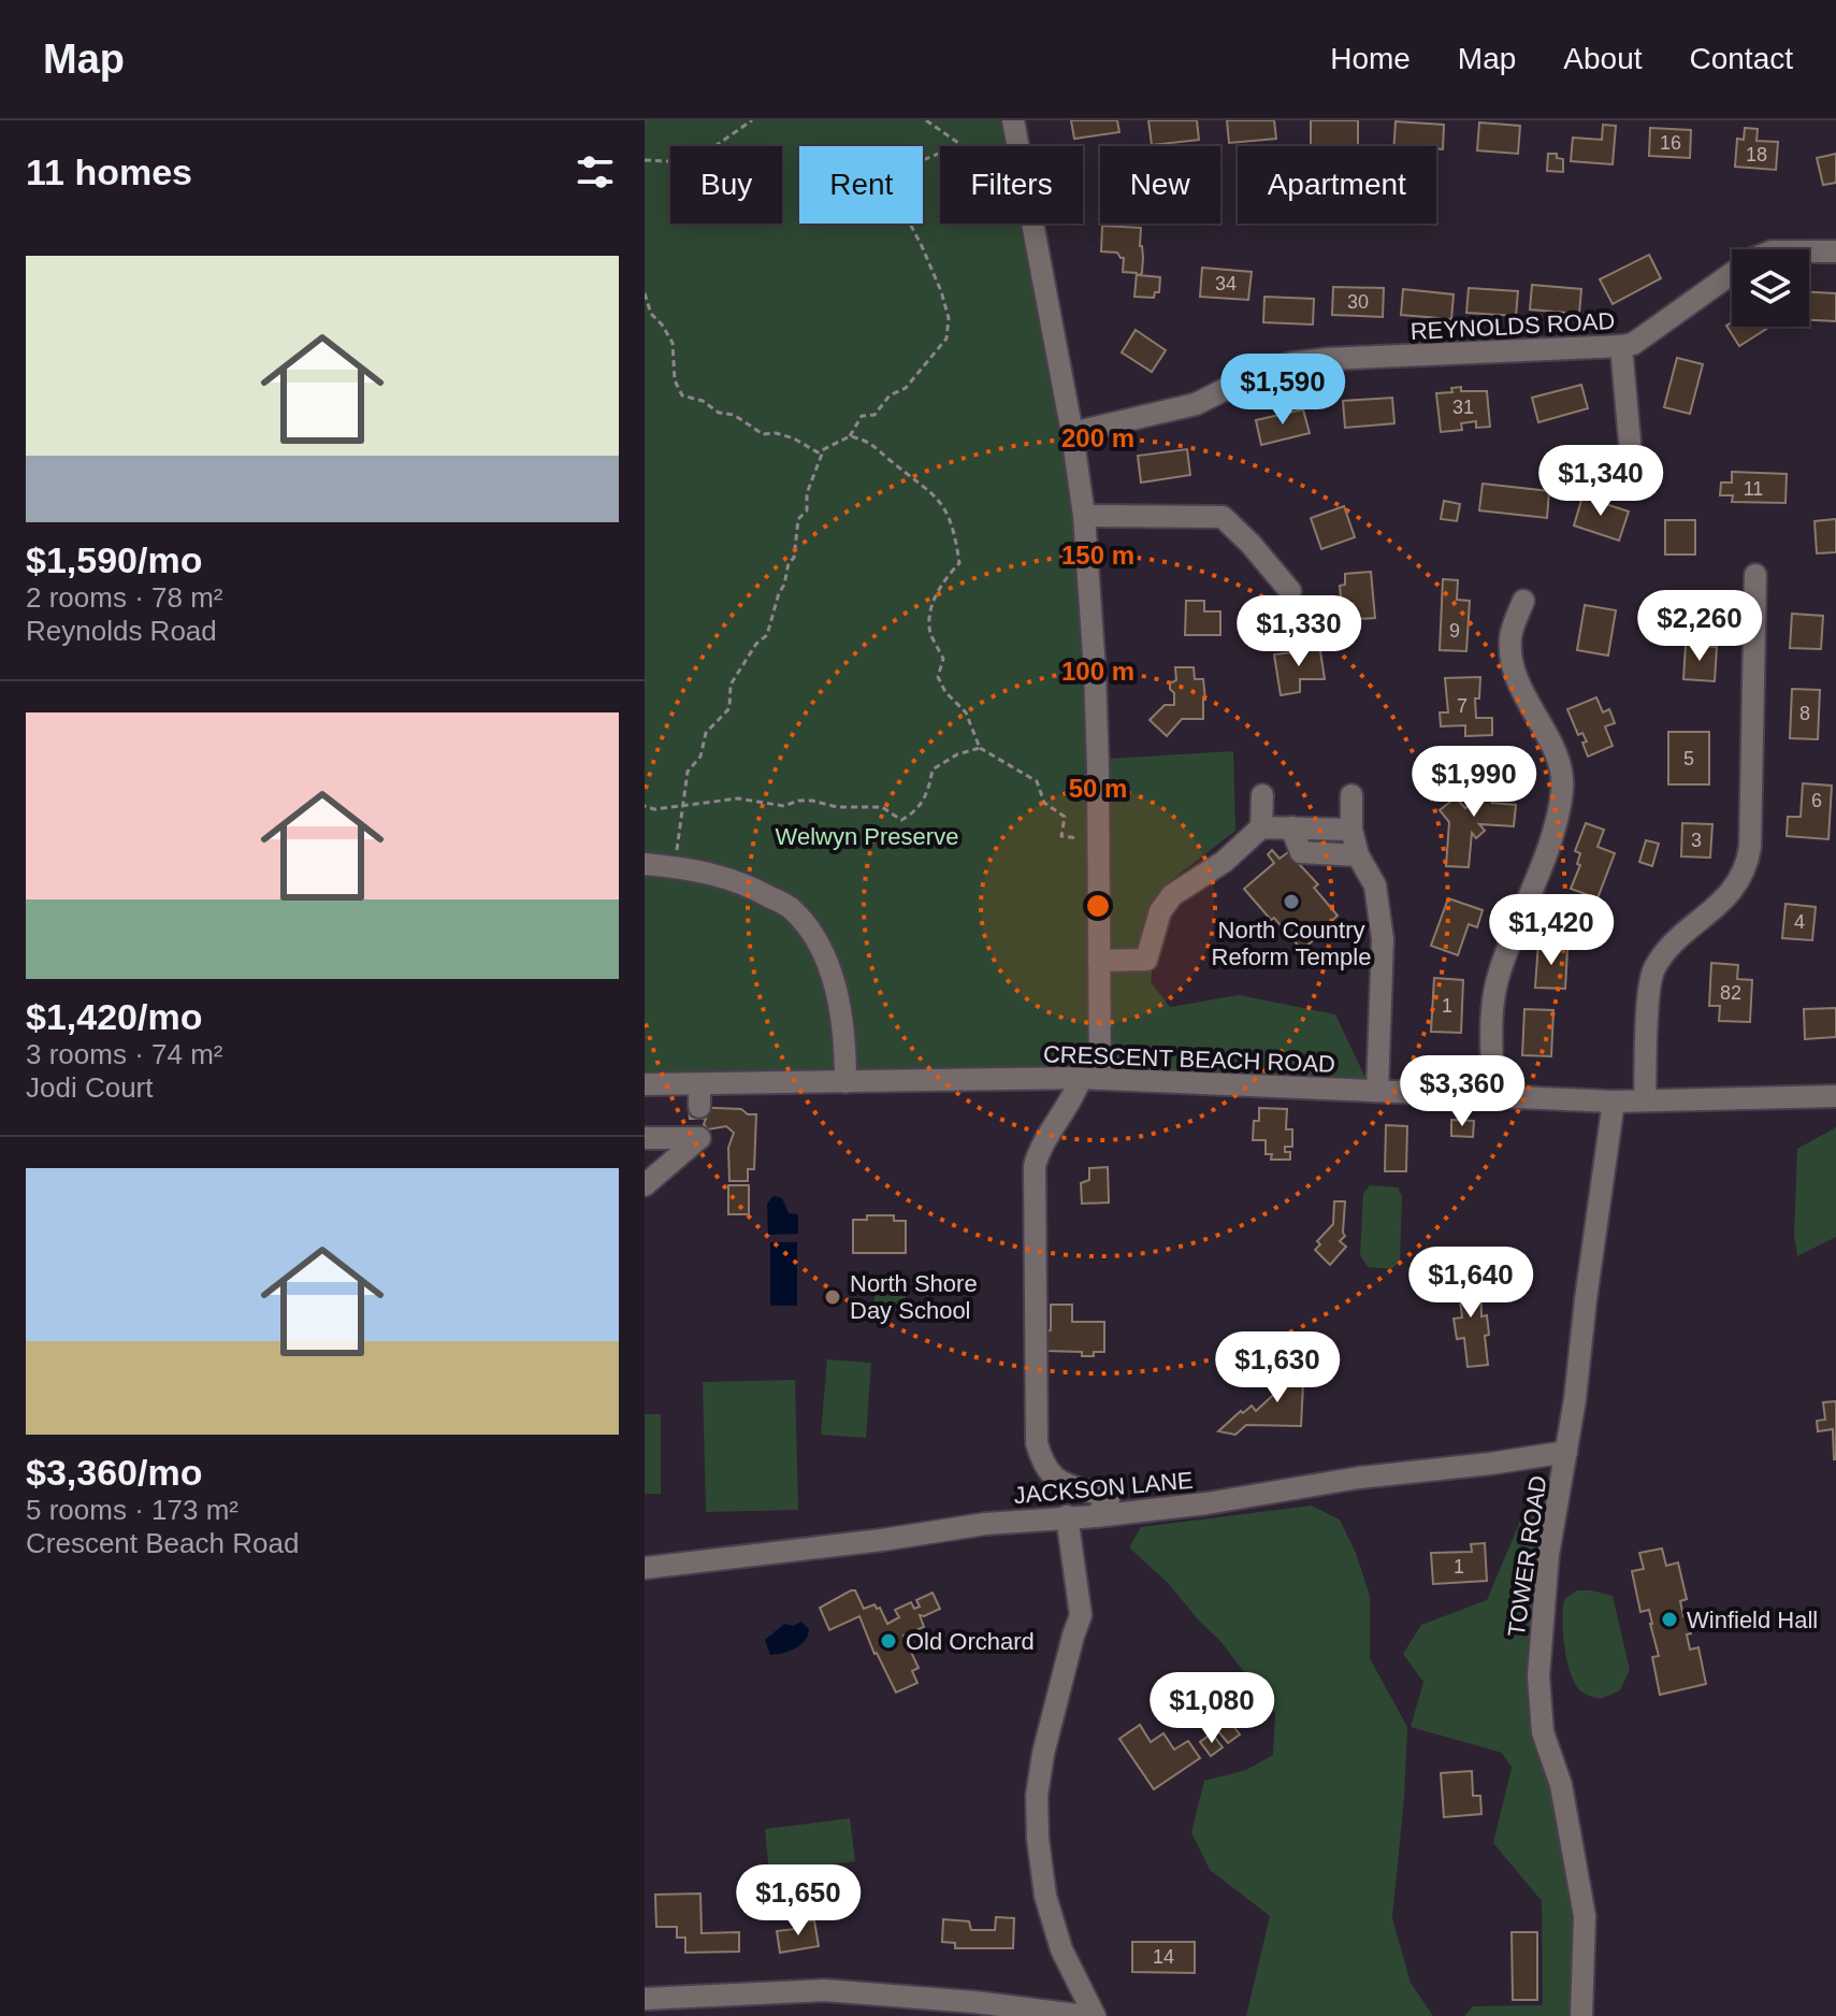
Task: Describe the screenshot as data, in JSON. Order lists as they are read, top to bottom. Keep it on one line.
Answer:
{"streets":{"street":["REYNOLDS ROAD","CRESCENT BEACH ROAD","JACKSON LANE","TOWER ROAD"]},"crossings":[["CRESCENT BEACH ROAD","TOWER ROAD"],["JACKSON LANE","TOWER ROAD"]],"parks":["Welwyn Preserve"],"places":["North Country Reform Temple","North Shore Day School","Winfield Hall","Old Orchard"],"house_numbers":["16","18","34","30","31","11","9","7","8","5","6","3","4","82","1","1","14"],"page":{"header":"Map","nav":["Home","Map","About","Contact"],"heading":"11 homes","chip":["Buy","Rent","Filters","New","Apartment"],"list":[{"name":"$1,590/mo","note":"2 rooms · 78 m² · Reynolds Road"},{"name":"$1,420/mo","note":"3 rooms · 74 m² · Jodi Court"},{"name":"$3,360/mo","note":"5 rooms · 173 m² · Crescent Beach Road"}],"price":["$1,590","$1,340","$2,260","$1,330","$1,990","$1,420","$3,360","$1,640","$1,630","$1,080","$1,650"]},"rings":["200 m","150 m","100 m","50 m"]}
